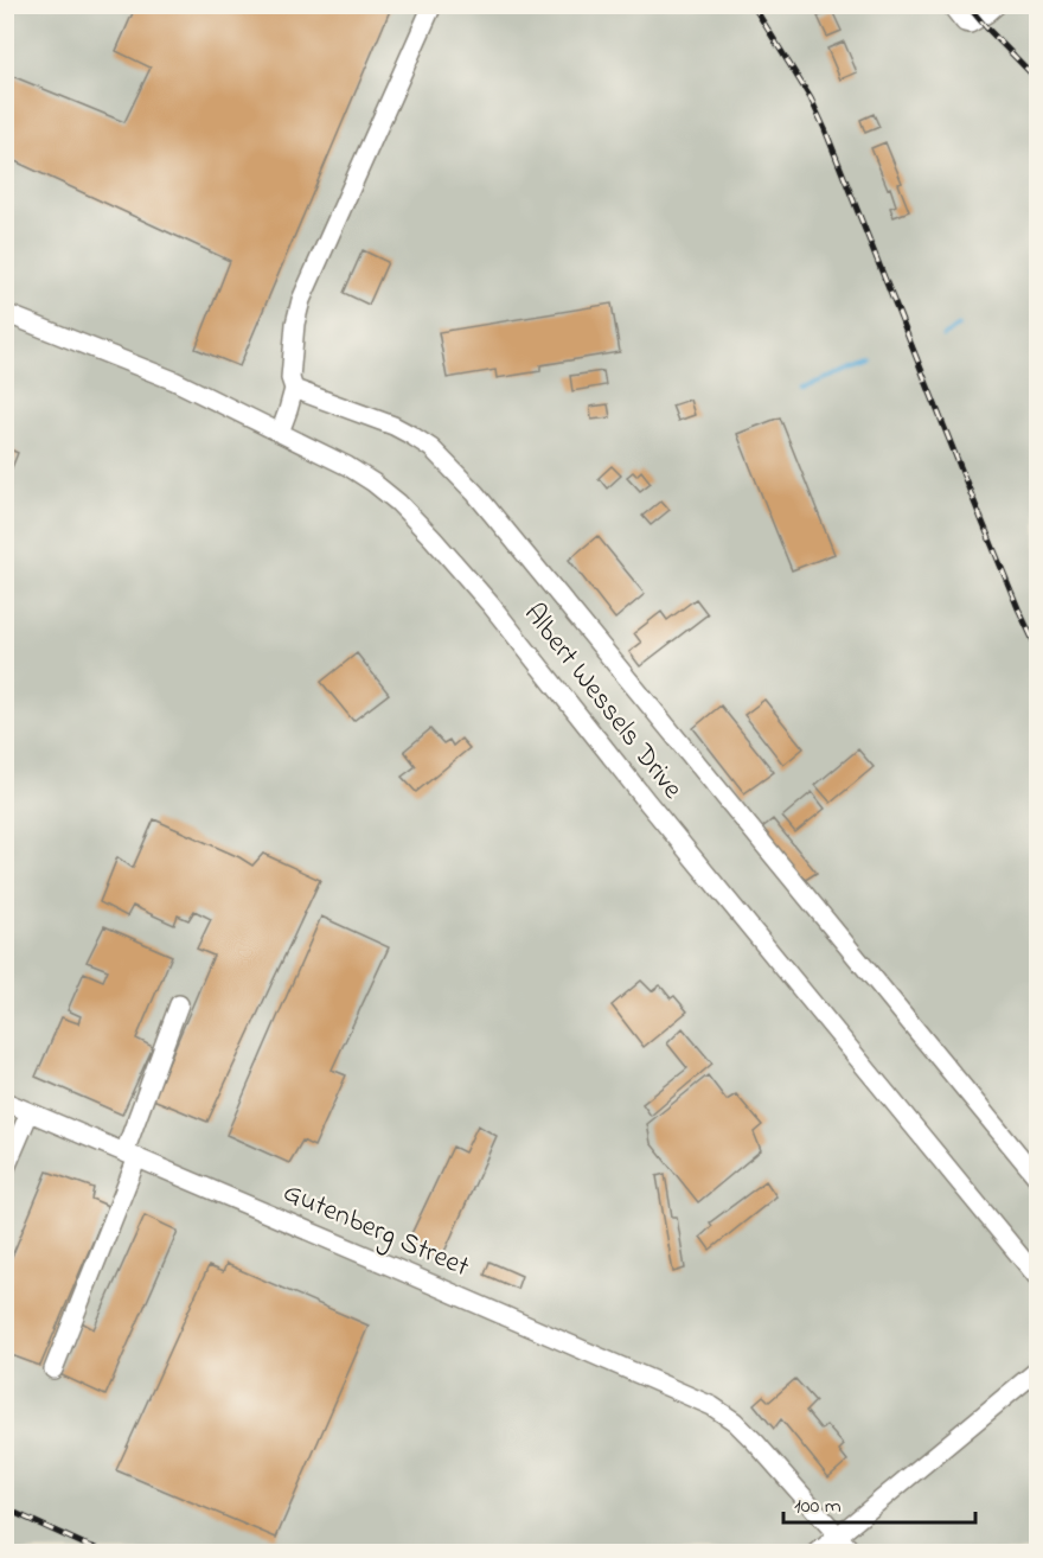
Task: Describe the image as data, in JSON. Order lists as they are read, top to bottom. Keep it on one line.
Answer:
{"streets":{"street":["Albert Wessels Drive","Gutenberg Street"]},"scale_bar":"100 m"}
